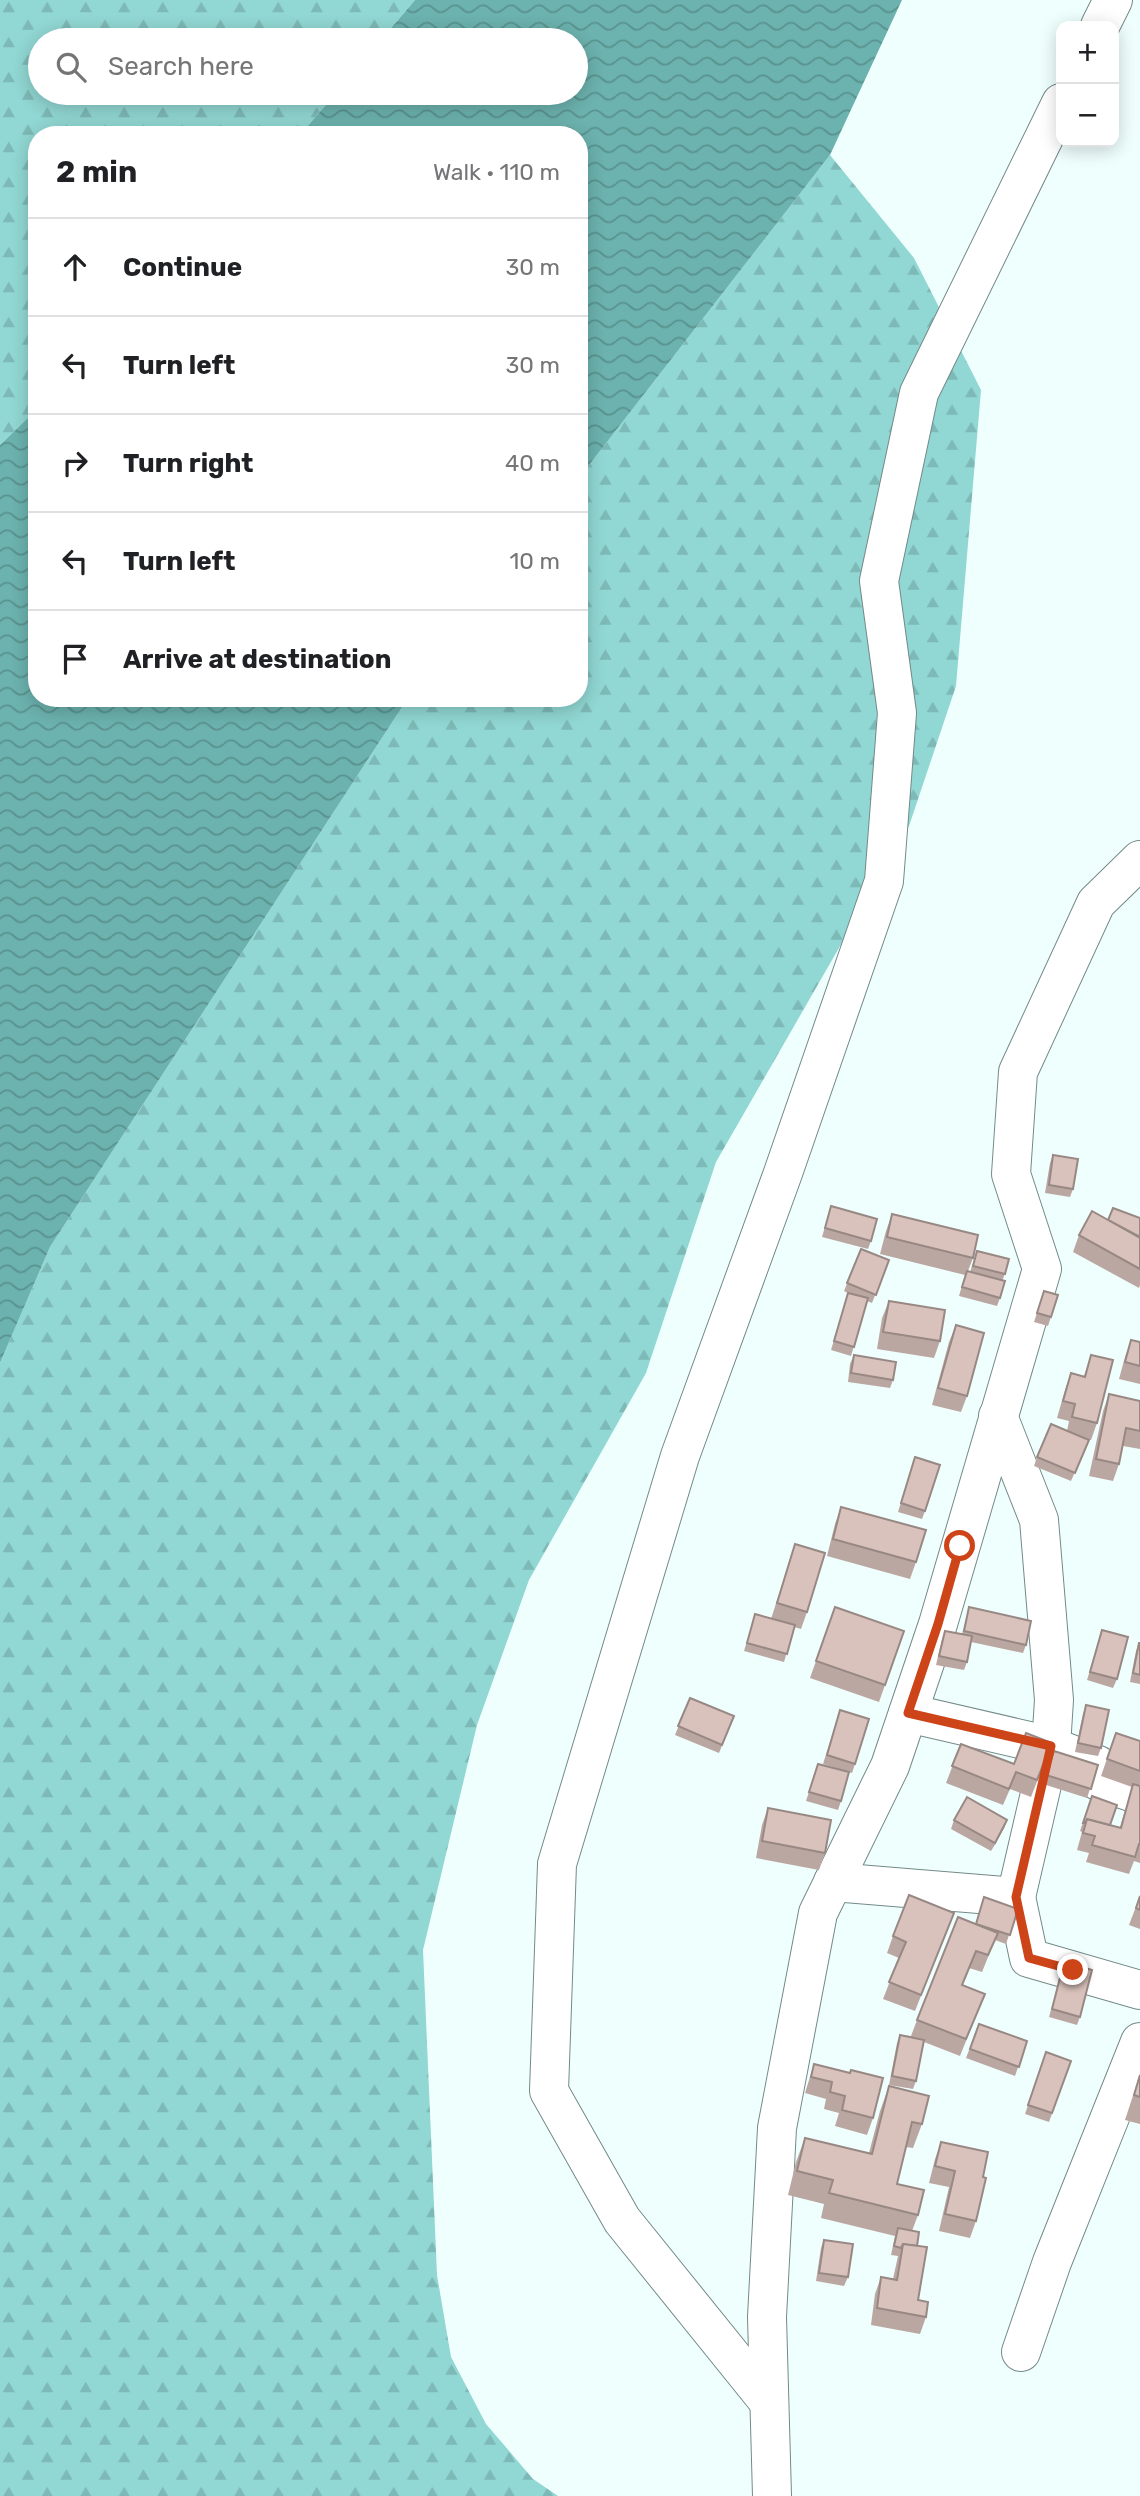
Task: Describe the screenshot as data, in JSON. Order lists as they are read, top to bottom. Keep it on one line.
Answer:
{"page":{"map_buttons":["+","−"],"search":"Search here","heading":["2 min","Walk · 110 m"],"list":[["Continue","30 m"],["Turn left","30 m"],["Turn right","40 m"],["Turn left","10 m"],"Arrive at destination"]}}
